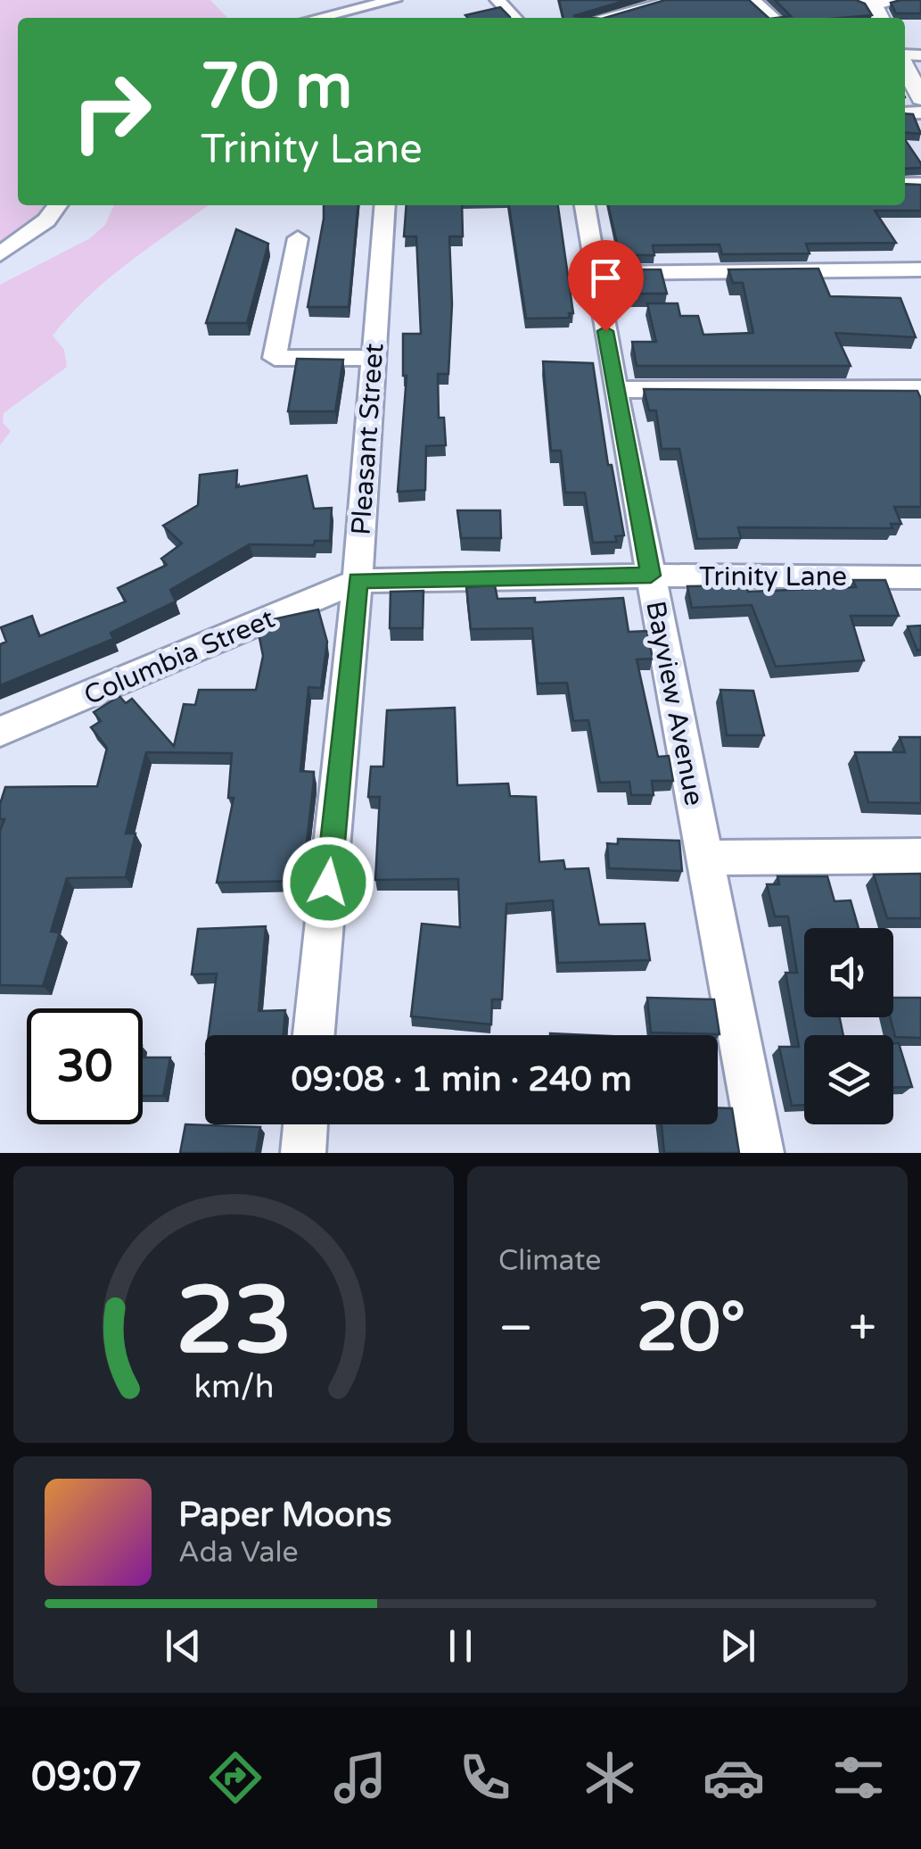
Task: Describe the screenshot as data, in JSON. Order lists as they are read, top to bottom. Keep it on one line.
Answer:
{"streets":{"street":["Pleasant Street","Trinity Lane","Columbia Street","Bayview Avenue"]},"crossings":[["Pleasant Street","Trinity Lane"],["Pleasant Street","Columbia Street"],["Trinity Lane","Columbia Street"],["Trinity Lane","Bayview Avenue"]],"page":{"turn":["70 m","Trinity Lane"],"limit":"30","trip":"09:08 · 1 min · 240 m","tile":"Climate","heat":["−","20°","+"],"song":["Paper Moons","Ada Vale"],"tabs":"09:07","gauge":["23","km/h"]}}
